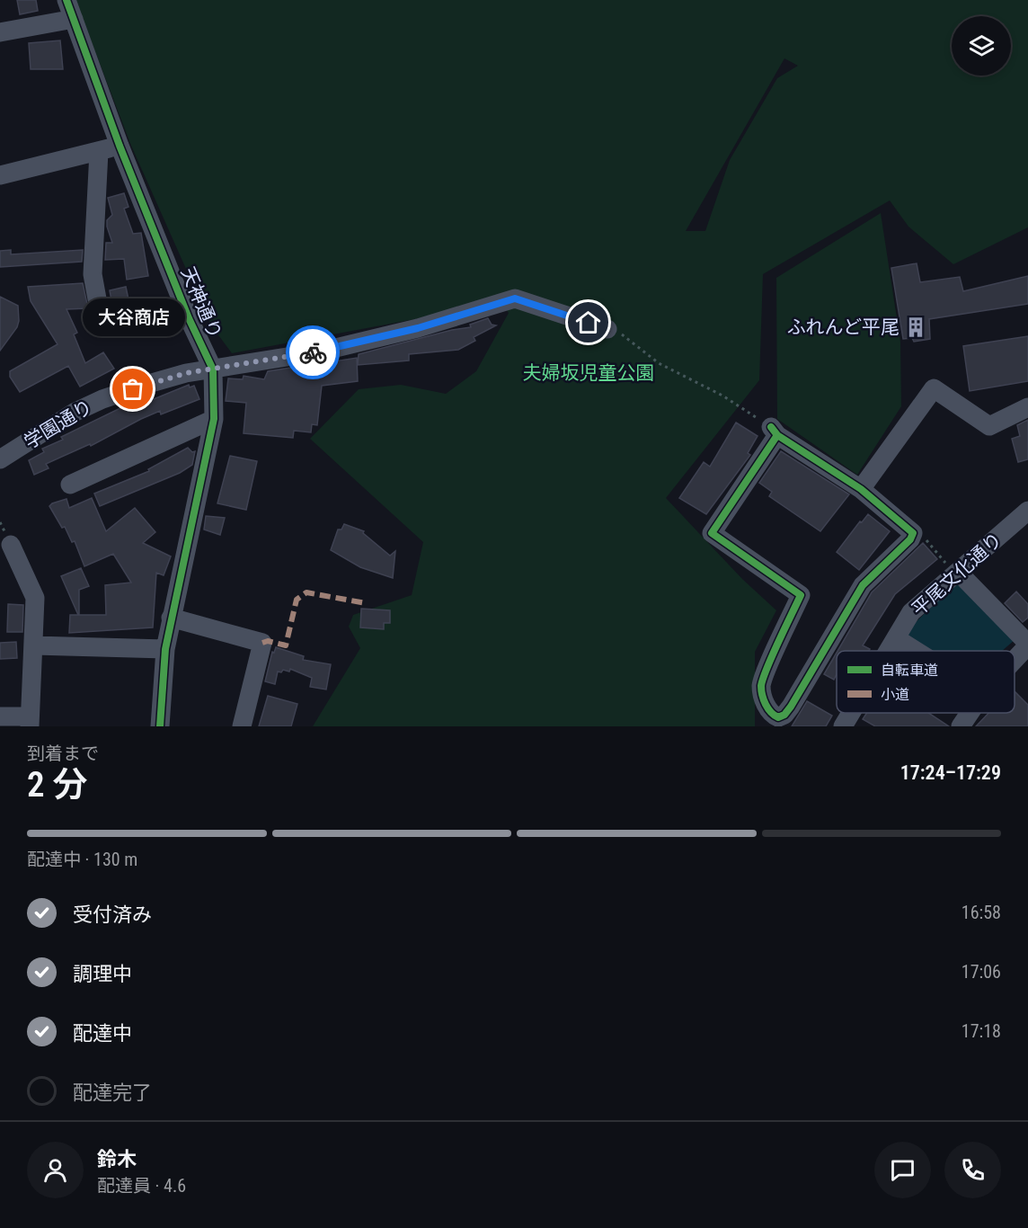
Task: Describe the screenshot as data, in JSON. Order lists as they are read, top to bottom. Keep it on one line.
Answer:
{"streets":{"street":["天神通り","学園通り","平尾文化通り"]},"crossings":[["天神通り","学園通り"]],"parks":["夫婦坂児童公園"],"places":{"building":["ふれんど平尾"],"other":["大谷商店"]},"legend":["自転車道","小道"],"page":{"bubble":"大谷商店","heading":["2 分","到着まで","17:24–17:29"],"panel":["鈴木","配達員 · 4.6"],"bar":"配達中 · 130 m","list":[["受付済み","16:58"],["調理中","17:06"],["配達中","17:18"],"配達完了"]}}
